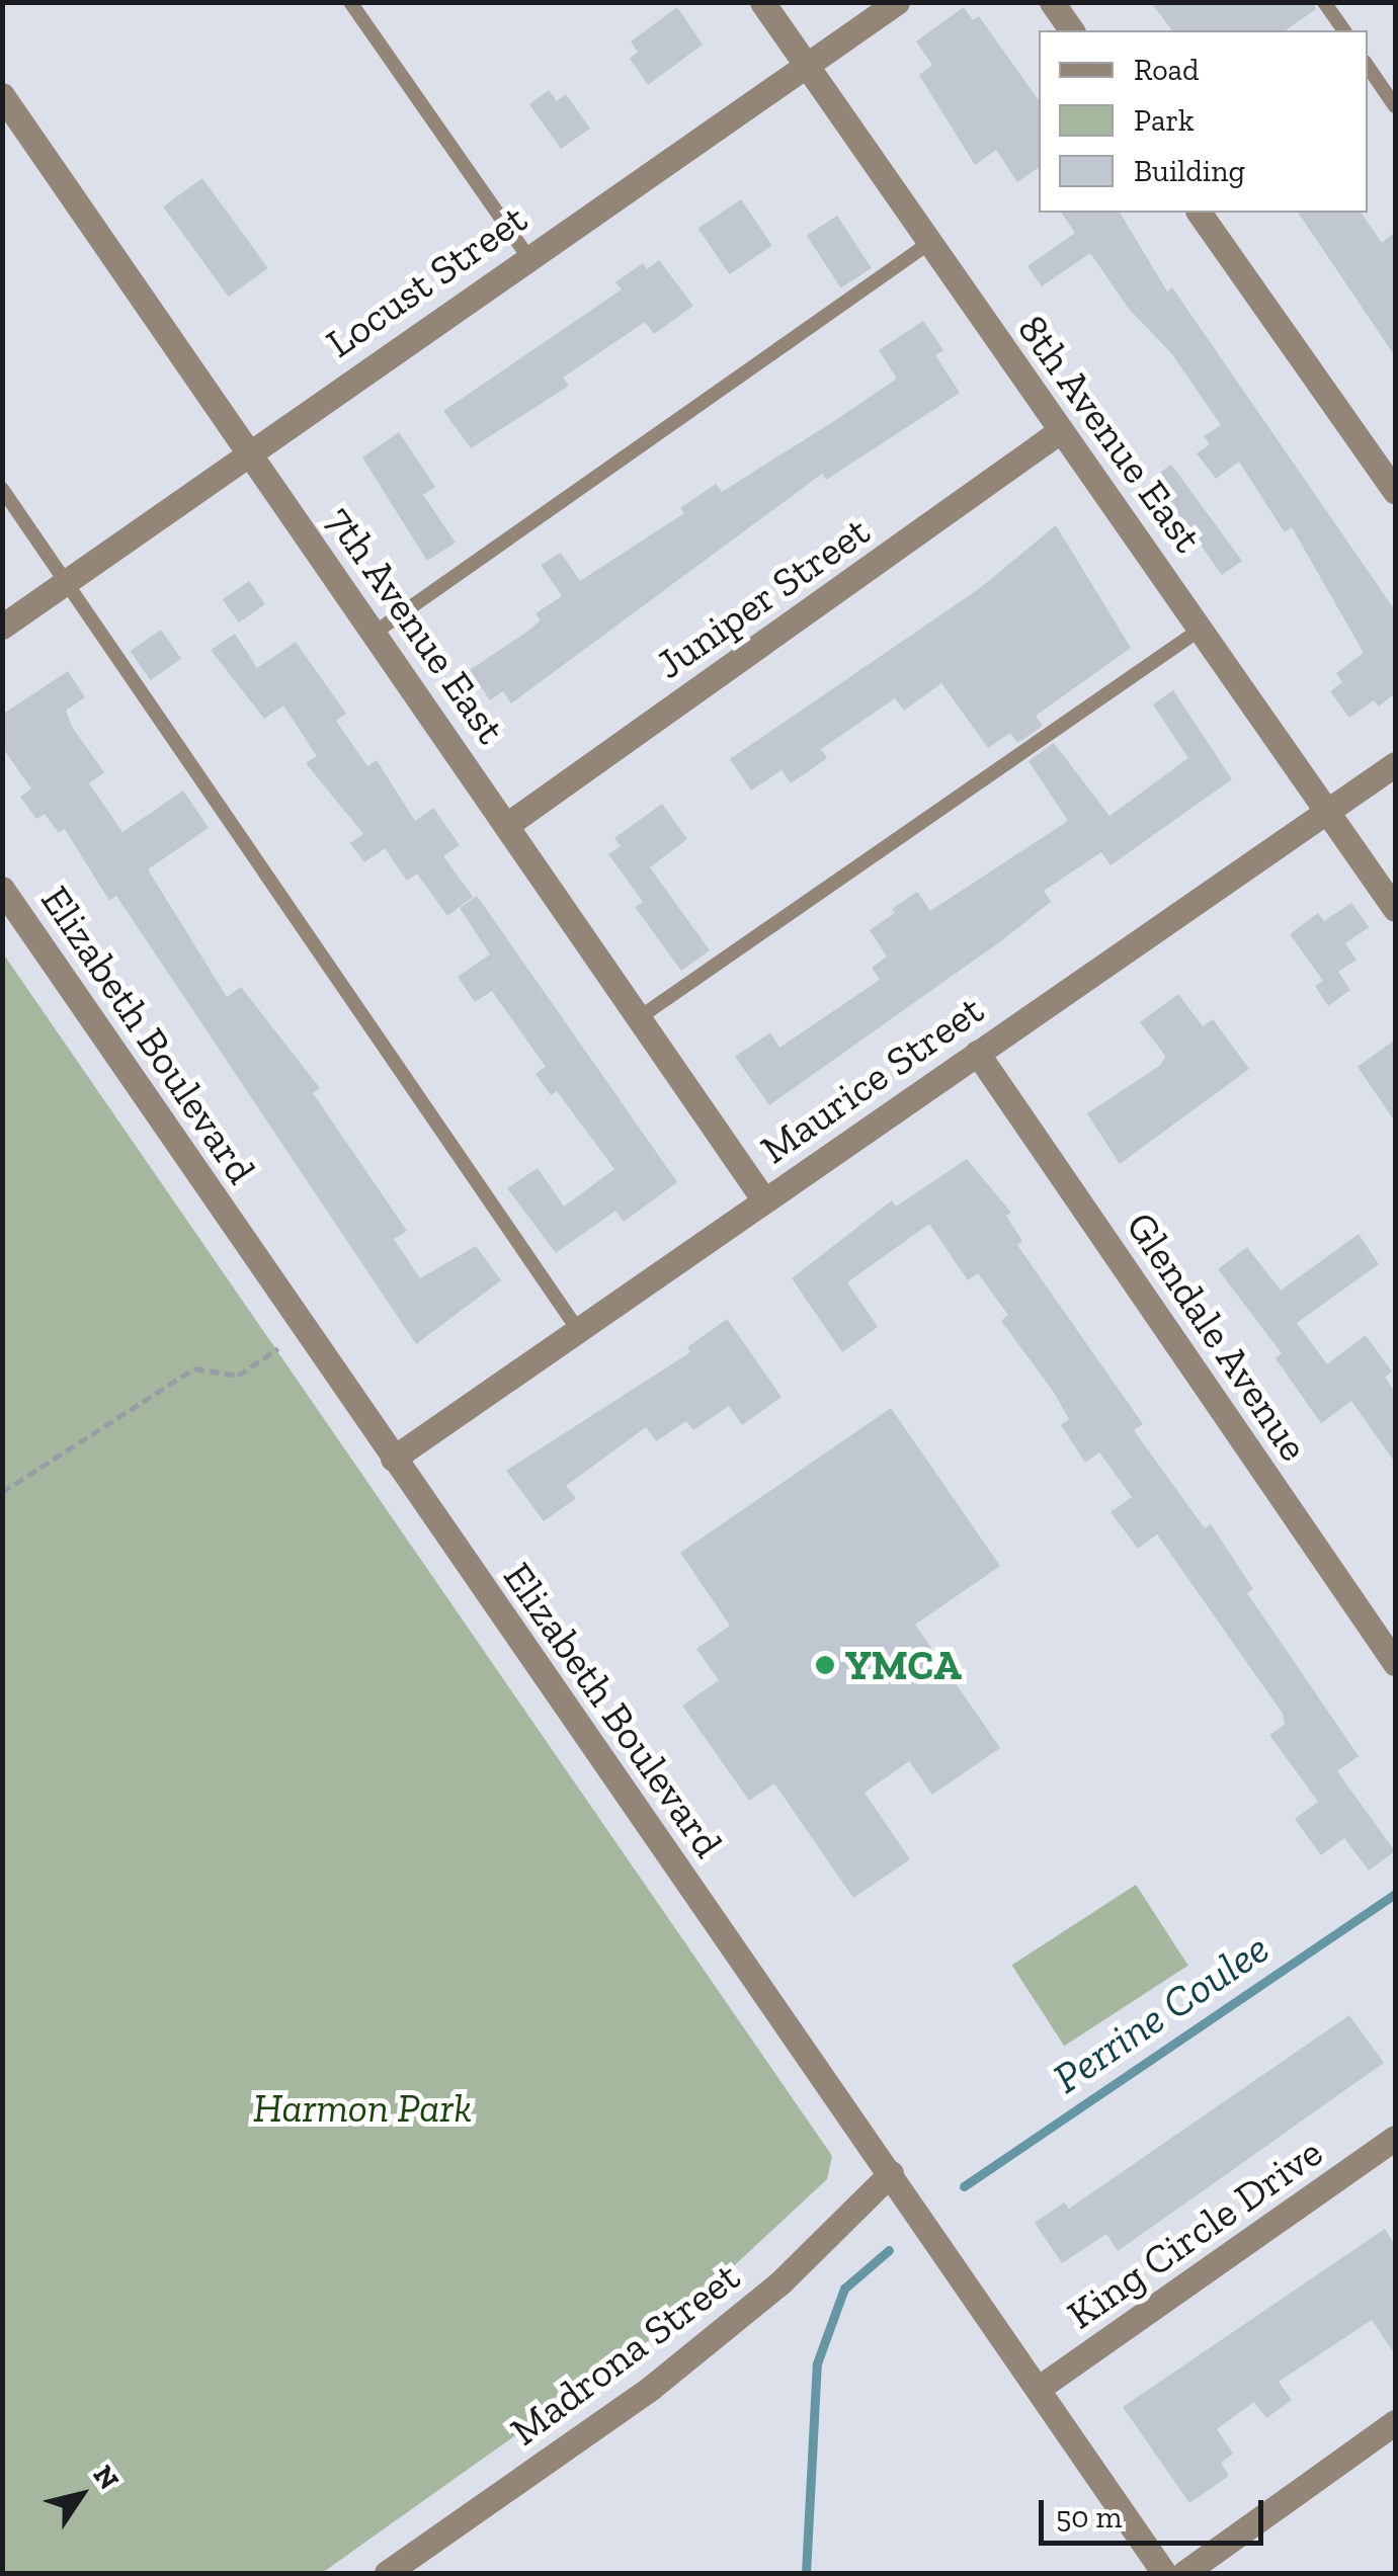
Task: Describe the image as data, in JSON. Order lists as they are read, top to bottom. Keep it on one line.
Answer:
{"streets":{"street":["Locust Street","8th Avenue East","Juniper Street","7th Avenue East","Elizabeth Boulevard","Maurice Street","Glendale Avenue","King Circle Drive","Madrona Street"]},"crossings":[["Locust Street","8th Avenue East"],["Locust Street","7th Avenue East"],["8th Avenue East","Juniper Street"],["8th Avenue East","Maurice Street"],["Juniper Street","7th Avenue East"],["7th Avenue East","Maurice Street"],["Elizabeth Boulevard","Maurice Street"],["Elizabeth Boulevard","King Circle Drive"],["Elizabeth Boulevard","Madrona Street"],["Maurice Street","Glendale Avenue"]],"water":["Perrine Coulee"],"parks":["Harmon Park"],"places":["YMCA"],"legend":["Road","Park","Building"],"scale_bar":"50 m","north":"top right"}
